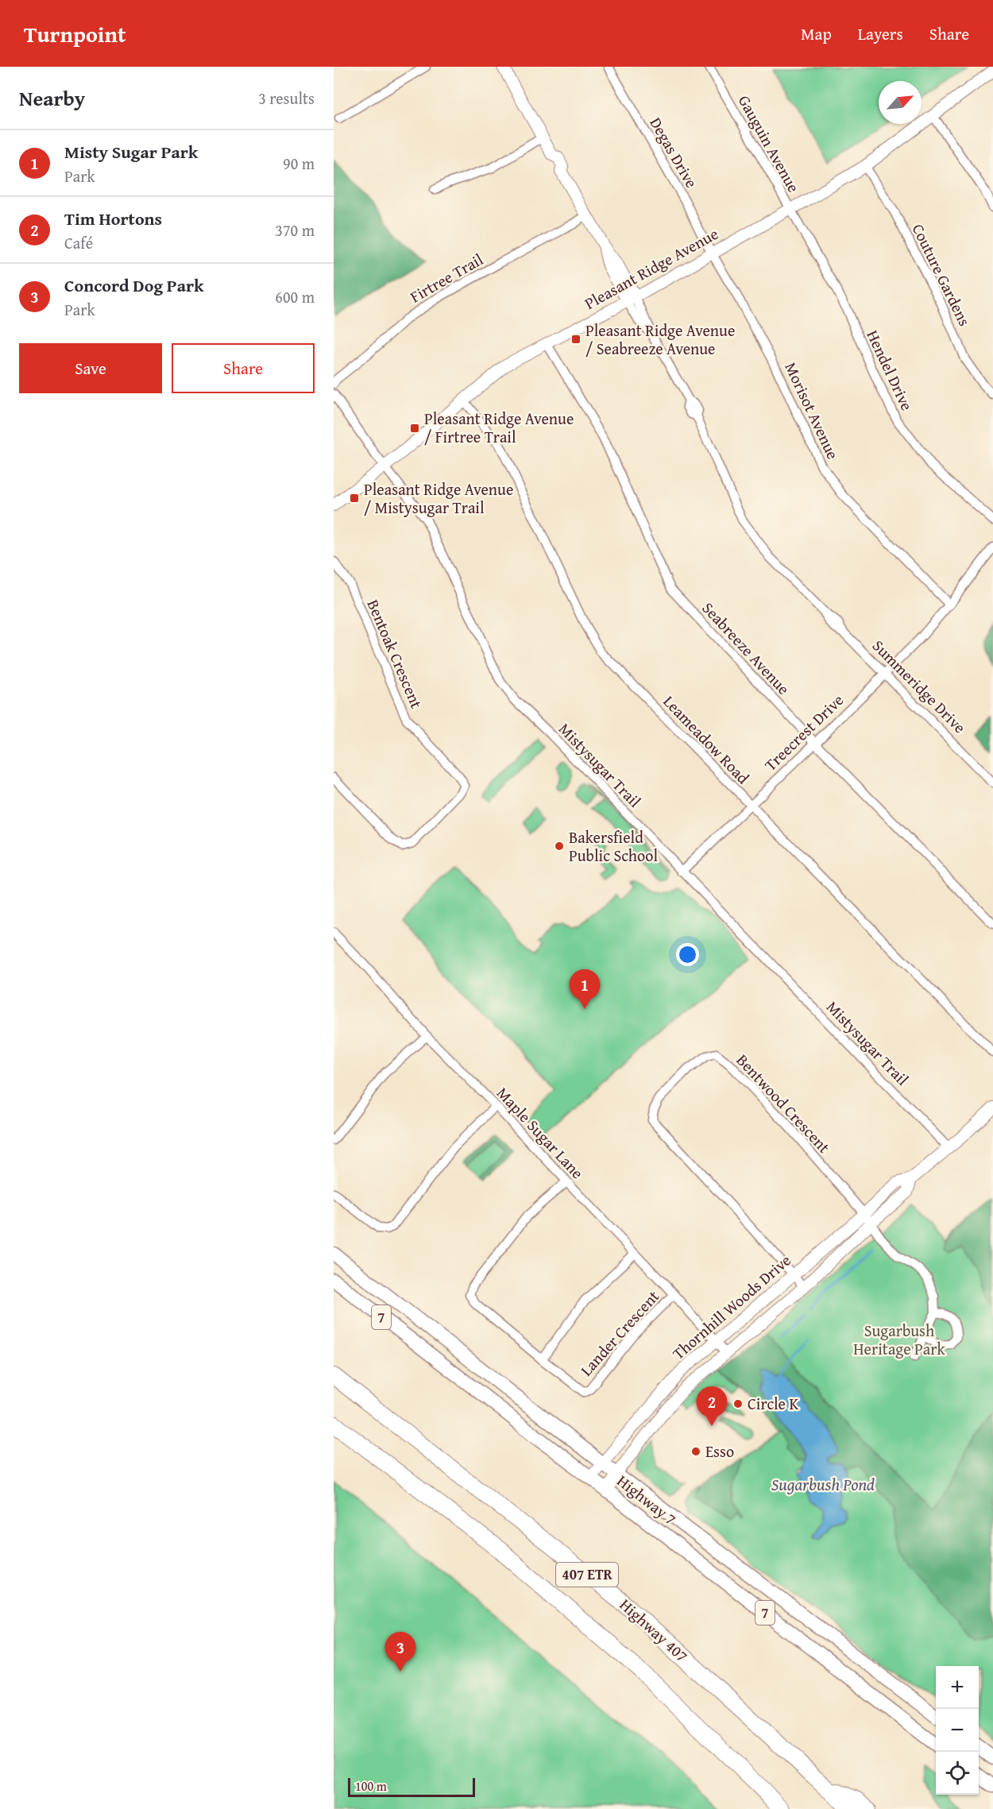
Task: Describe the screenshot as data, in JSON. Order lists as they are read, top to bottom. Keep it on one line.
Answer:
{"streets":{"highway":["407 ETR","Highway 407"],"main road":["7","Highway 7"],"street":["Gauguin Avenue","Degas Drive","Pleasant Ridge Avenue","Couture Gardens","Firtree Trail","Hendel Drive","Morisot Avenue","Seabreeze Avenue","Bentoak Crescent","Summeridge Drive","Treecrest Drive","Leameadow Road","Mistysugar Trail","Bentwood Crescent","Maple Sugar Lane","Thornhill Woods Drive","Lander Crescent"]},"crossings":[["Gauguin Avenue","Pleasant Ridge Avenue"],["Gauguin Avenue","Hendel Drive"],["Degas Drive","Pleasant Ridge Avenue"],["Degas Drive","Morisot Avenue"],["Pleasant Ridge Avenue","Couture Gardens"],["Pleasant Ridge Avenue","Hendel Drive"],["Pleasant Ridge Avenue","Morisot Avenue"],["Pleasant Ridge Avenue","Seabreeze Avenue"],["Pleasant Ridge Avenue","Summeridge Drive"],["Pleasant Ridge Avenue","Leameadow Road"],["Pleasant Ridge Avenue","Mistysugar Trail"],["Firtree Trail","Summeridge Drive"],["Seabreeze Avenue","Treecrest Drive"],["Summeridge Drive","Treecrest Drive"],["Treecrest Drive","Leameadow Road"],["Treecrest Drive","Mistysugar Trail"],["Mistysugar Trail","Thornhill Woods Drive"],["Bentwood Crescent","Thornhill Woods Drive"],["Maple Sugar Lane","Thornhill Woods Drive"],["Maple Sugar Lane","Lander Crescent"],["Thornhill Woods Drive","Highway 7"]],"water":["Sugarbush Pond"],"parks":["Sugarbush Heritage Park"],"places":{"transit":["Pleasant Ridge Avenue / Seabreeze Avenue","Pleasant Ridge Avenue / Firtree Trail","Pleasant Ridge Avenue / Mistysugar Trail"],"other":["Bakersfield Public School","Circle K","Esso"]},"scale_bar":"100 m","north":"top right","page":{"header":"Turnpoint","nav":["Map","Layers","Share"],"heading":["Nearby","3 results"],"list":[{"mark":"1","name":"Misty Sugar Park","note":"Park","value":"90 m"},{"mark":"2","name":"Tim Hortons","note":"Café","value":"370 m"},{"mark":"3","name":"Concord Dog Park","note":"Park","value":"600 m"}],"buttons":["Save","Share"],"pins":["1","2","3"],"map_buttons":["+","−"],"scale":"100 m"}}
